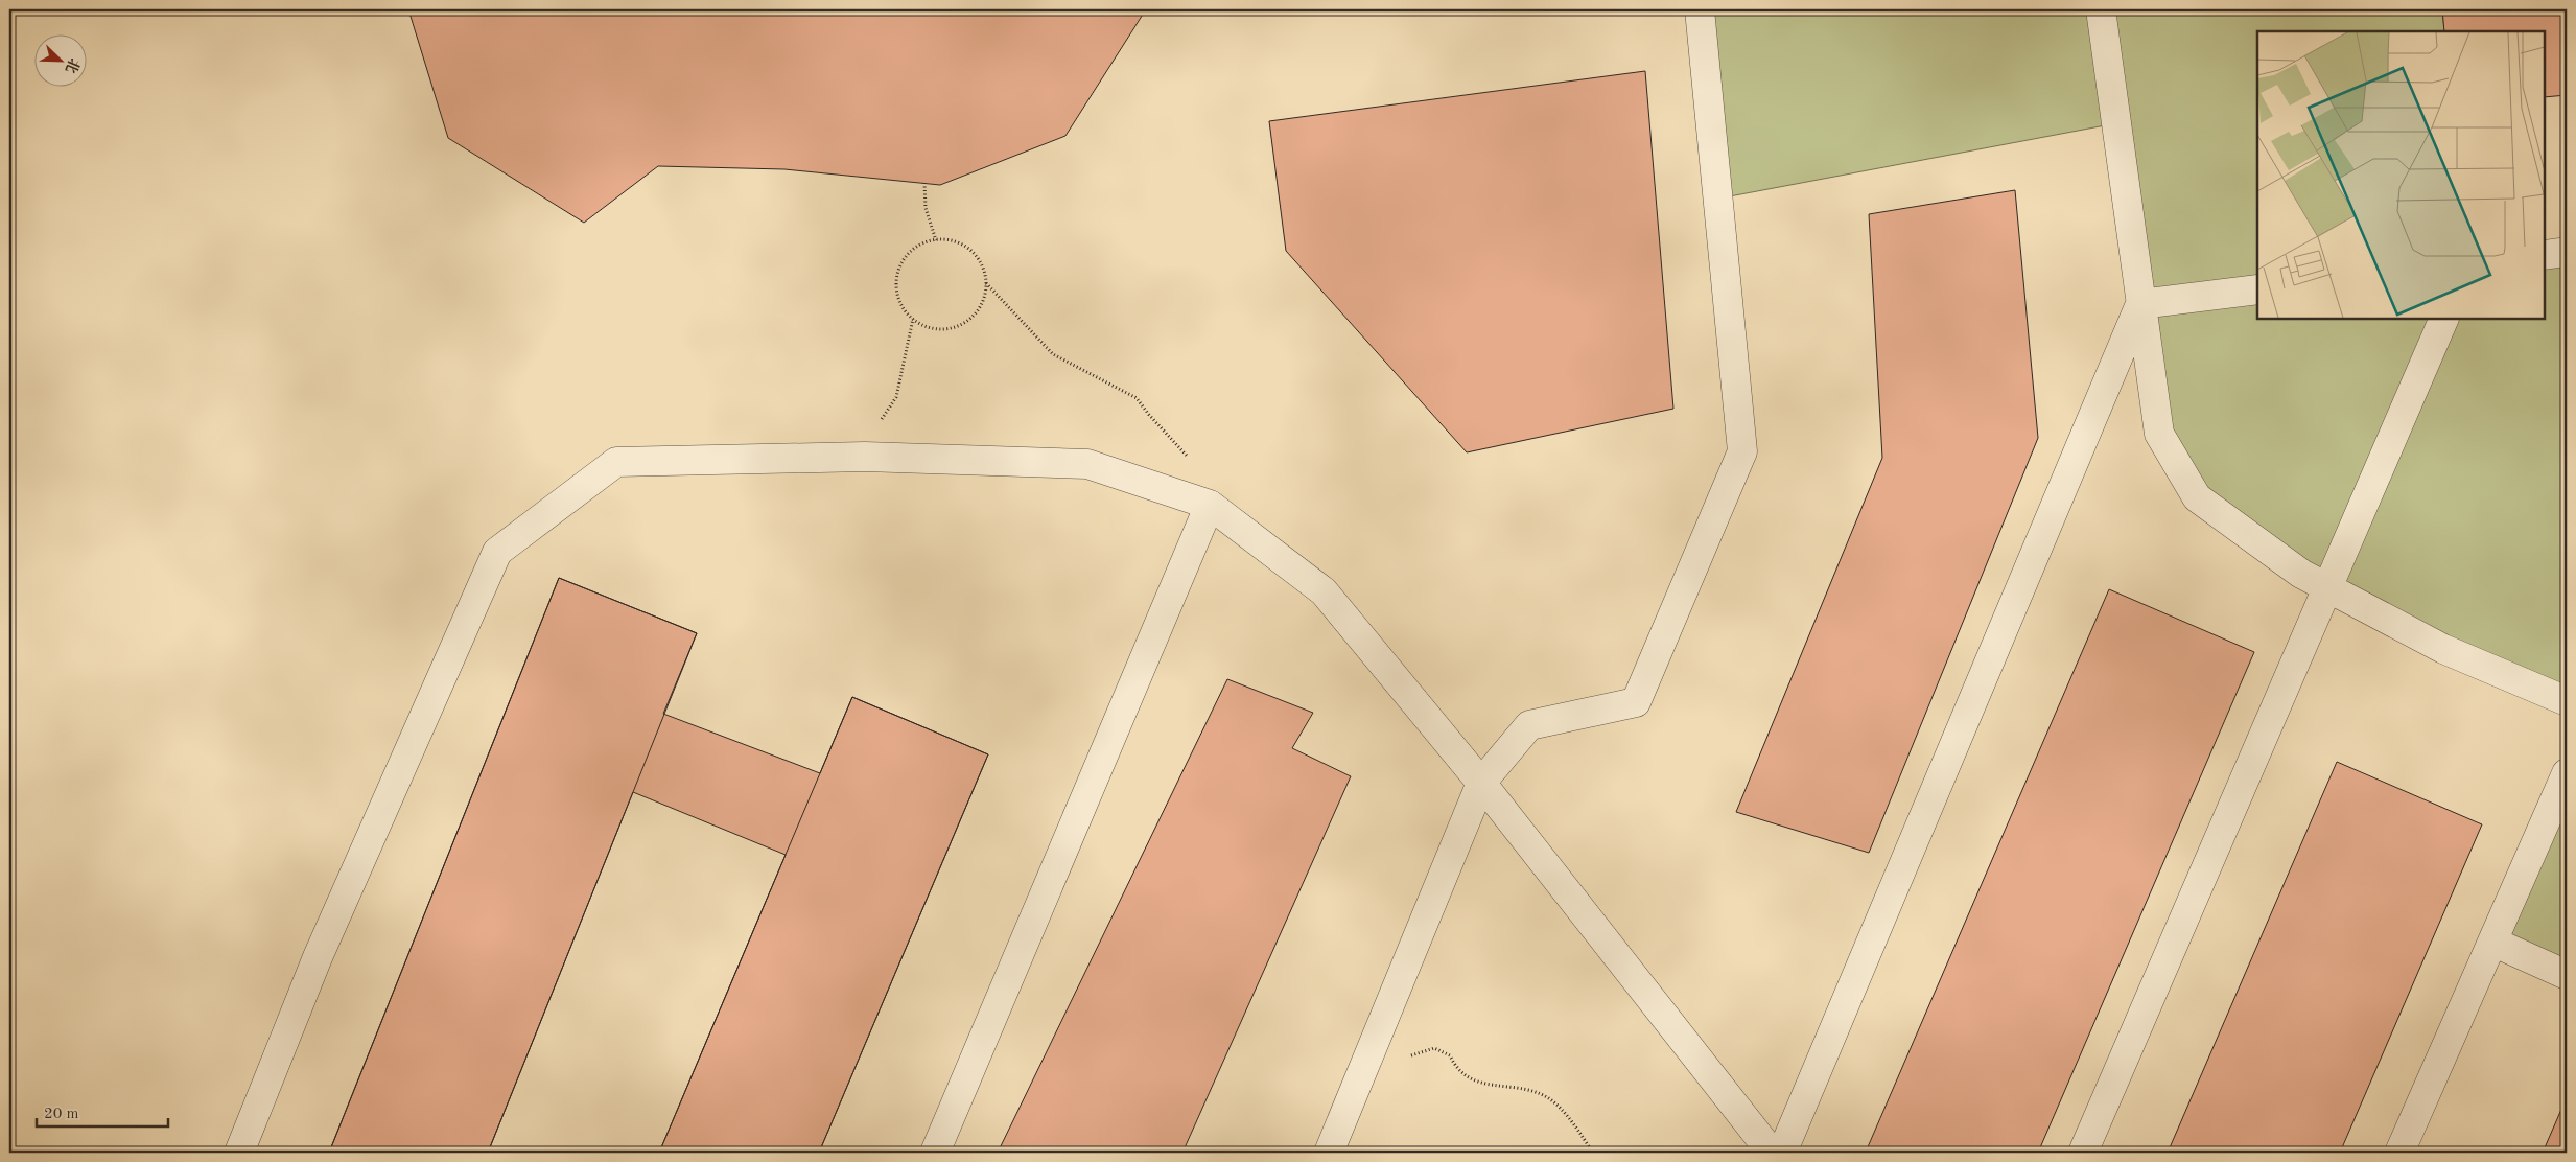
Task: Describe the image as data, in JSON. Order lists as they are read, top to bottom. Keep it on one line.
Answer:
{"scale_bar":"20 m","north":"bottom right"}
